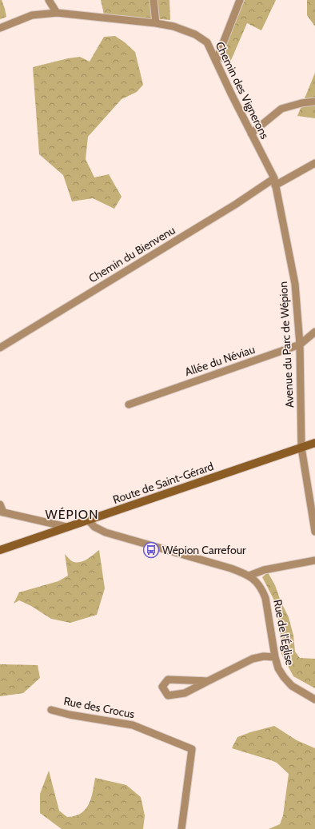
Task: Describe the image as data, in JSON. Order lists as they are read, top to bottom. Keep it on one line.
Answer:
{"streets":{"main road":["Route de Saint-Gérard"],"street":["Chemin des Vignerons","Chemin du Bienvenu","Avenue du Parc de Wépion","Allée du Néviau","Rue de l'Église","Rue des Crocus"]},"crossings":[["Chemin des Vignerons","Chemin du Bienvenu"],["Chemin des Vignerons","Avenue du Parc de Wépion"],["Chemin du Bienvenu","Avenue du Parc de Wépion"],["Avenue du Parc de Wépion","Allée du Néviau"],["Avenue du Parc de Wépion","Route de Saint-Gérard"],["Route de Saint-Gérard","Rue de l'Église"]],"districts":["WÉPION"],"places":{"bus stop":["Wépion Carrefour"]}}
